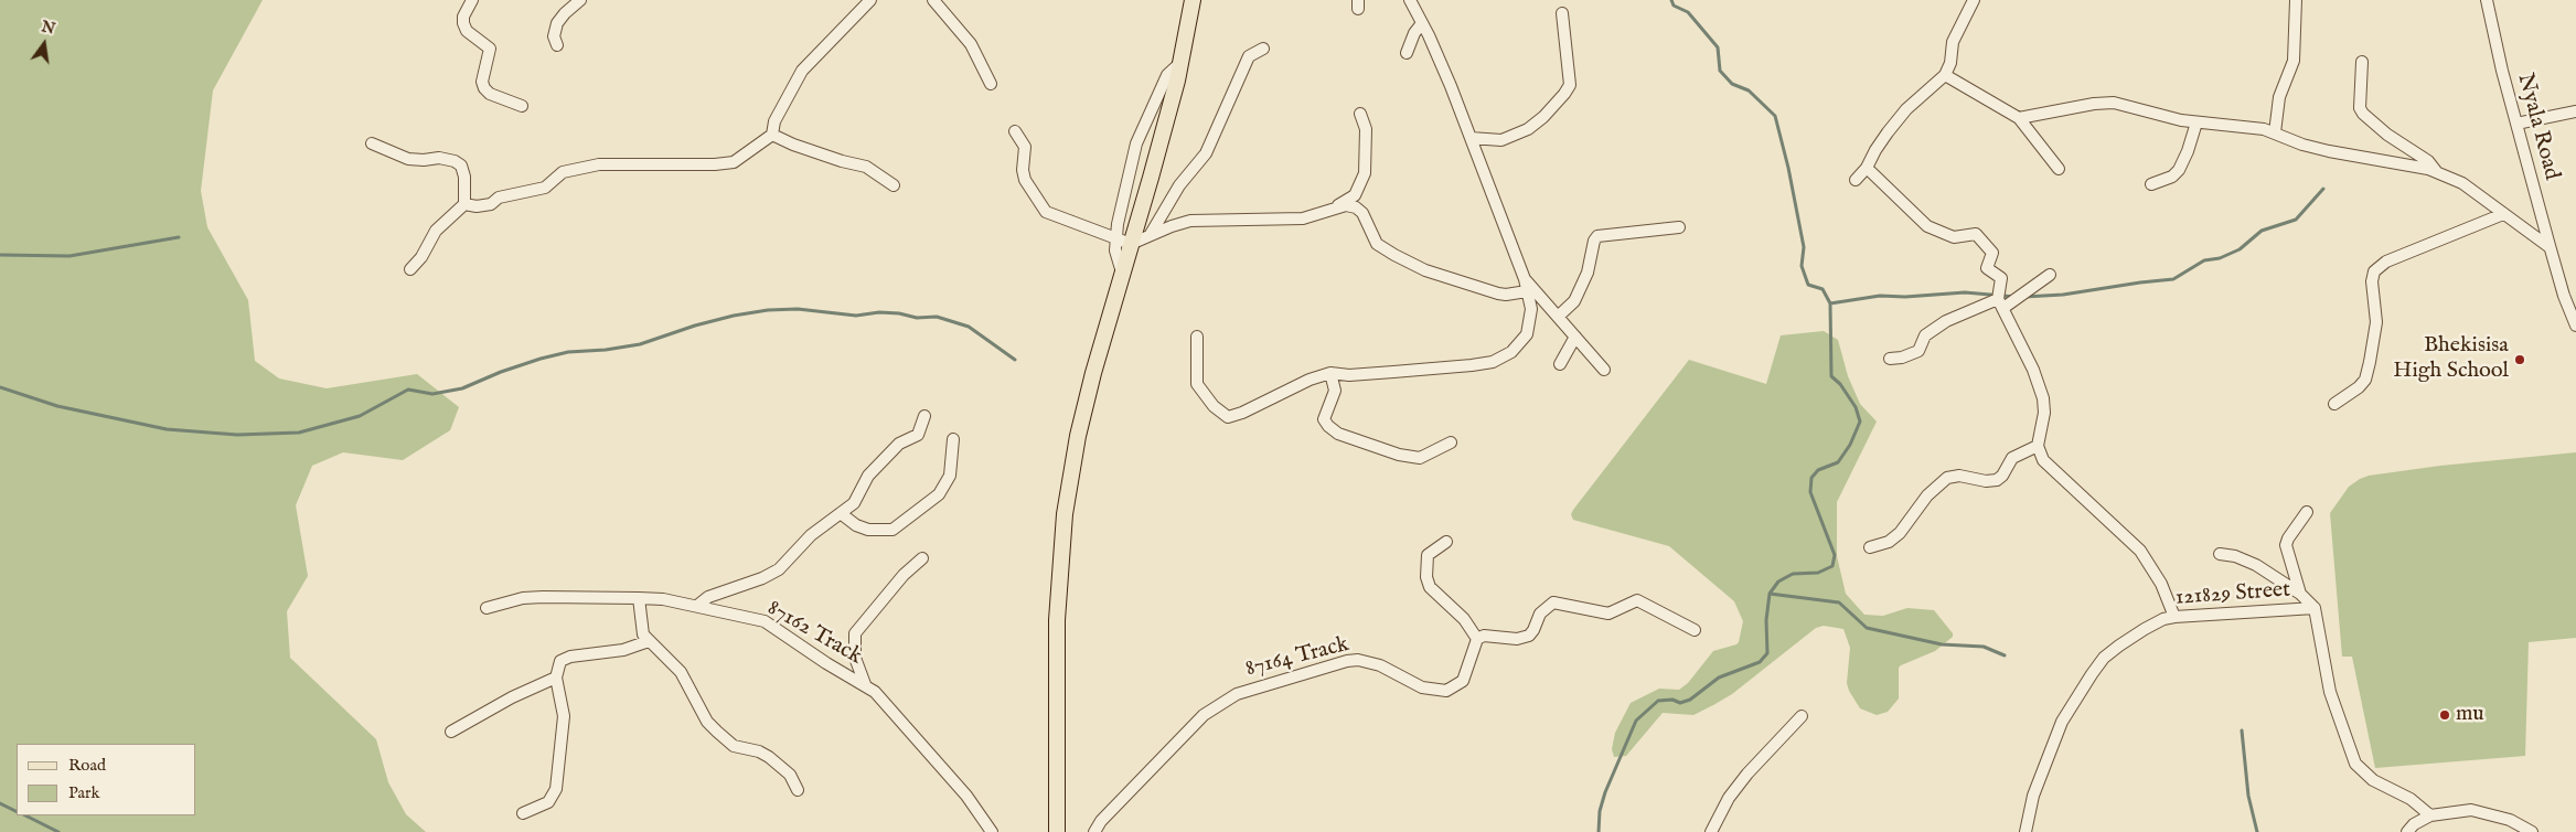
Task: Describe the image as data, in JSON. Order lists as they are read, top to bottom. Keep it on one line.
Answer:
{"streets":{"street":["Nyala Road","121829 Street","87162 Track","87164 Track"]},"places":["Bhekisisa High School","mu"],"legend":["Road","Park"],"north":"top"}
